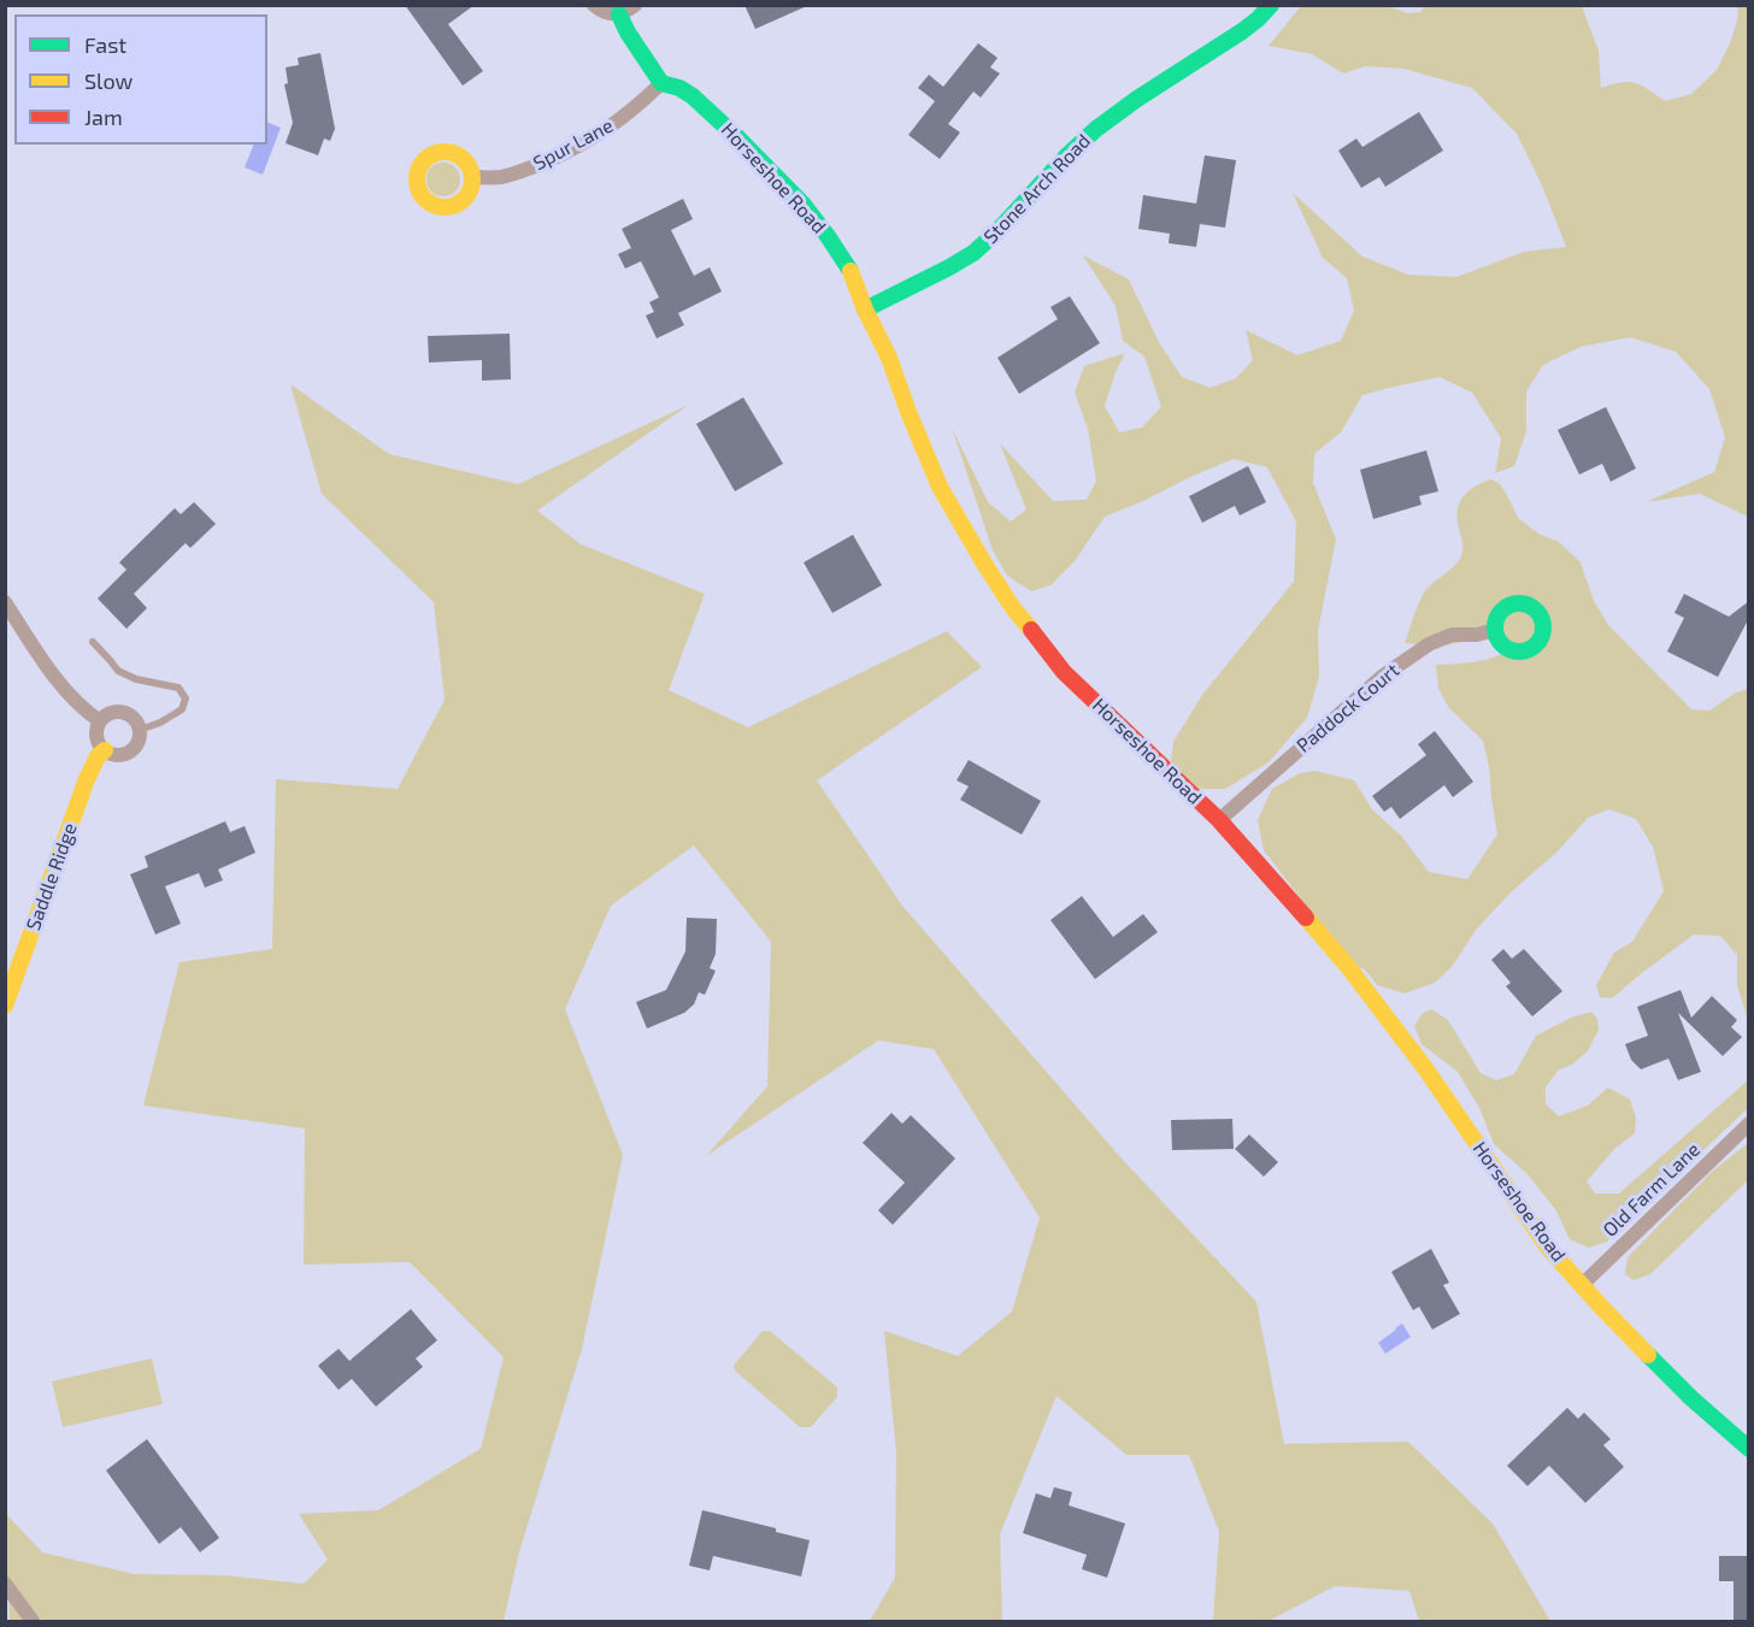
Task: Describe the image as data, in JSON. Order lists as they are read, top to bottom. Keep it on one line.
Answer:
{"streets":{"street":["Spur Lane","Horseshoe Road","Stone Arch Road","Paddock Court","Saddle Ridge","Old Farm Lane"]},"crossings":[["Spur Lane","Horseshoe Road"],["Horseshoe Road","Stone Arch Road"],["Horseshoe Road","Paddock Court"],["Horseshoe Road","Old Farm Lane"]],"legend":["Fast","Slow","Jam"]}
